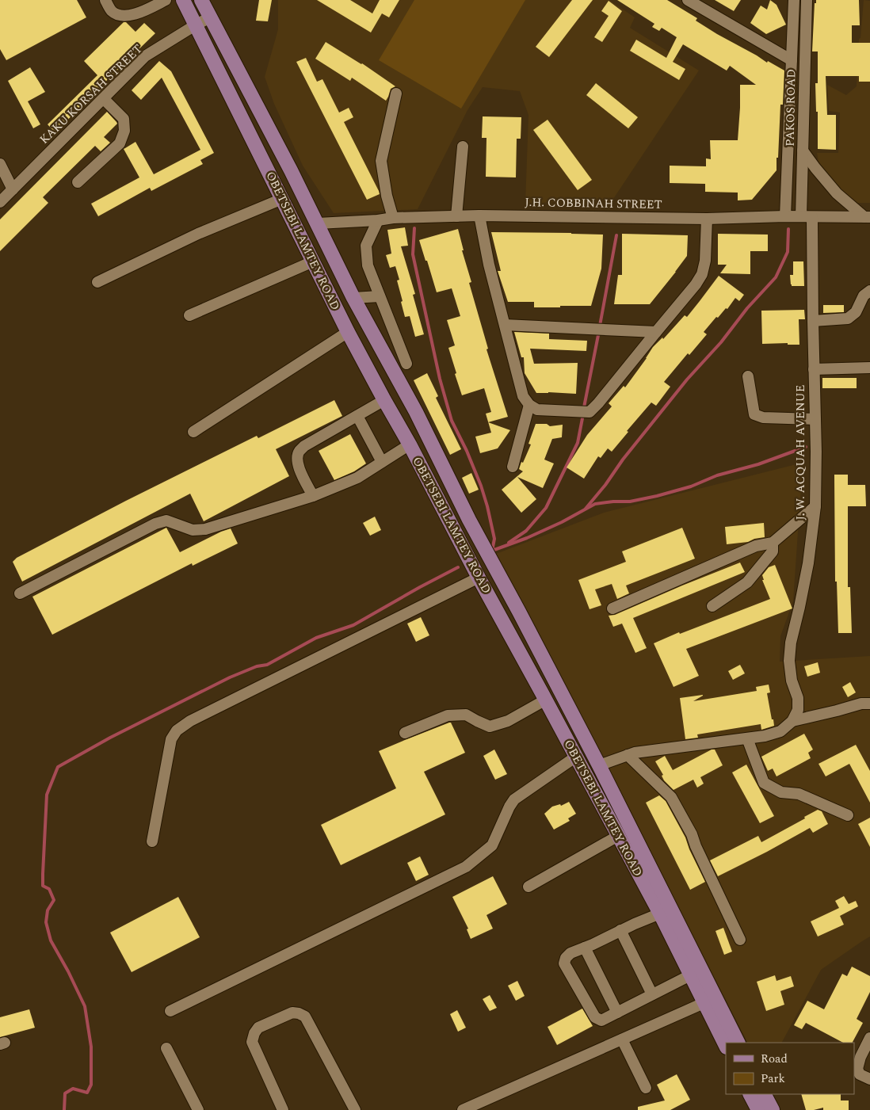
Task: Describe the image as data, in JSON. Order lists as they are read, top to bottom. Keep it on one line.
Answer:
{"streets":{"main road":["OBETSEBI LAMTEY ROAD"],"street":["KAKU KORSAH STREET","PAKOS ROAD","J.H. COBBINAH STREET","J. W. ACQUAH AVENUE"]},"crossings":[["KAKU KORSAH STREET","OBETSEBI LAMTEY ROAD"],["PAKOS ROAD","J.H. COBBINAH STREET"],["J.H. COBBINAH STREET","OBETSEBI LAMTEY ROAD"],["J.H. COBBINAH STREET","J. W. ACQUAH AVENUE"]],"legend":["Road","Park"]}
